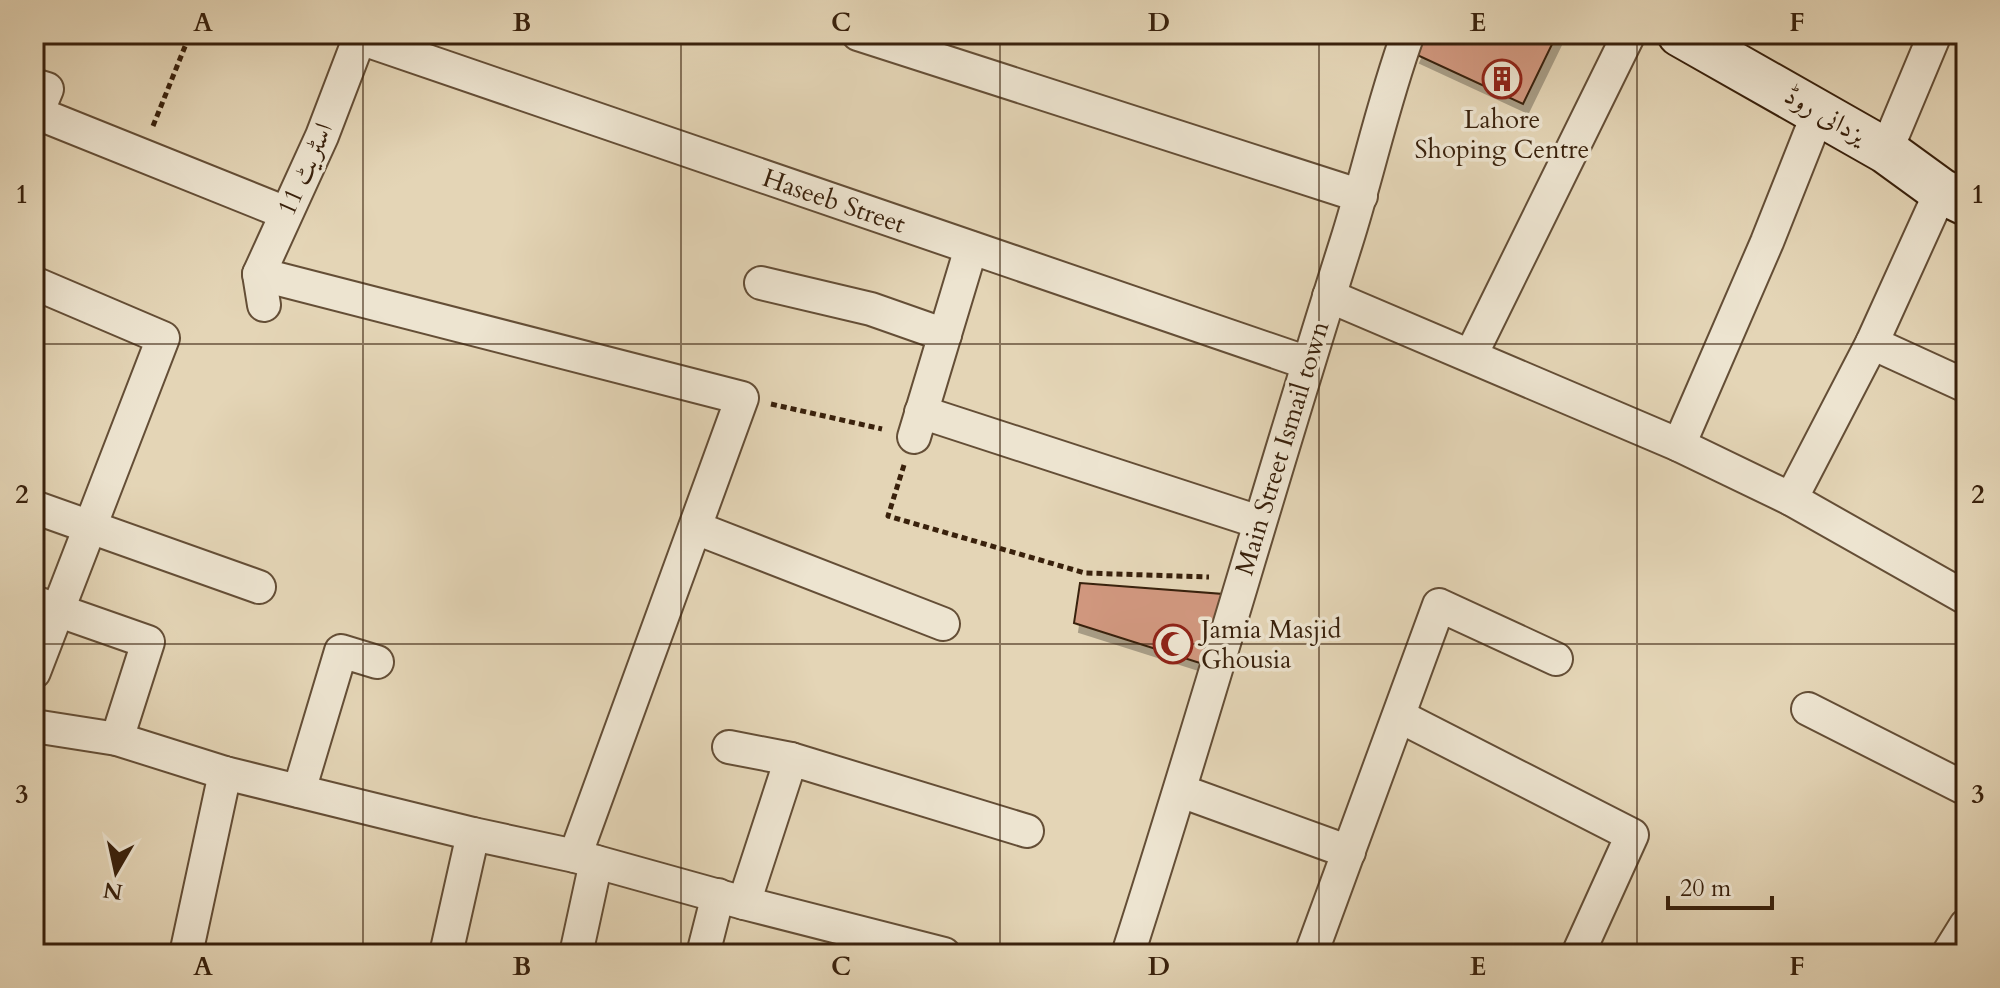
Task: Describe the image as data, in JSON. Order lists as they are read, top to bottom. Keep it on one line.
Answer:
{"streets":{"street":["یزدانی روڈ","اسٹریٹ 11","Haseeb Street","Main Street Ismail town"]},"crossings":[["اسٹریٹ 11","Haseeb Street"],["Haseeb Street","Main Street Ismail town"]],"places":{"building":["Lahore Shoping Centre"],"mosque":["Jamia Masjid Ghousia"]},"scale_bar":"20 m","north":"bottom","grid":{"columns":["A","B","C","D","E","F"],"rows":["1","2","3"]}}
